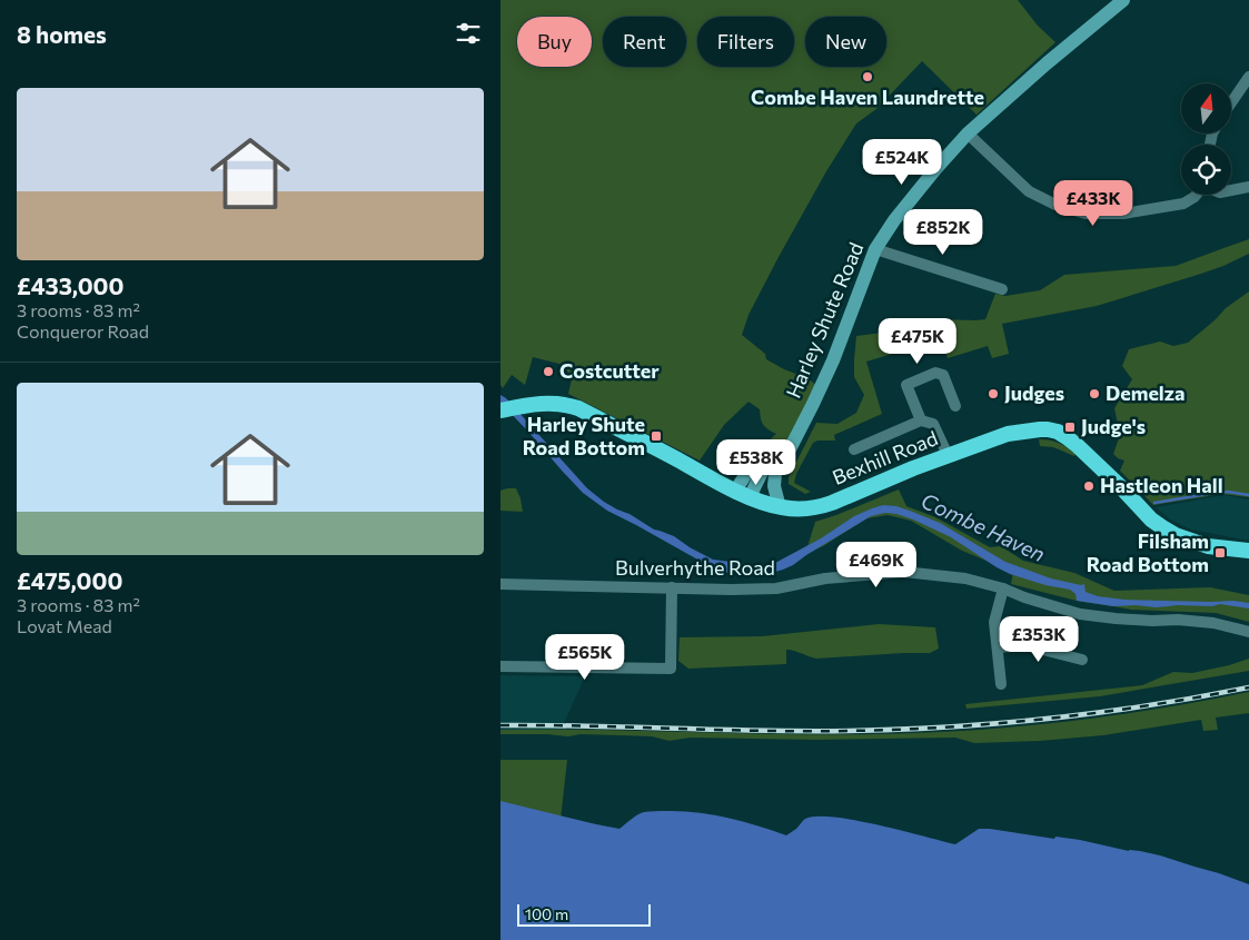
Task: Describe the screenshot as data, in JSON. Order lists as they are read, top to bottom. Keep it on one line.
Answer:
{"streets":{"highway":["Bexhill Road"],"main road":["Harley Shute Road"],"street":["Bulverhythe Road"]},"crossings":[["Harley Shute Road","Bexhill Road"]],"water":["Combe Haven"],"places":{"other":["Combe Haven Laundrette","Costcutter","Judges","Demelza","Hastleon Hall"],"transit":["Judge's","Harley Shute Road Bottom","Filsham Road Bottom"]},"scale_bar":"100 m","north":"top","page":{"heading":"8 homes","chip":["Buy","Rent","Filters","New"],"list":[{"name":"£433,000","note":"3 rooms · 83 m² · Conqueror Road"},{"name":"£475,000","note":"3 rooms · 83 m² · Lovat Mead"}],"price":["£524K","£433K","£852K","£475K","£538K","£469K","£353K","£565K"],"scale":"100 m"}}
